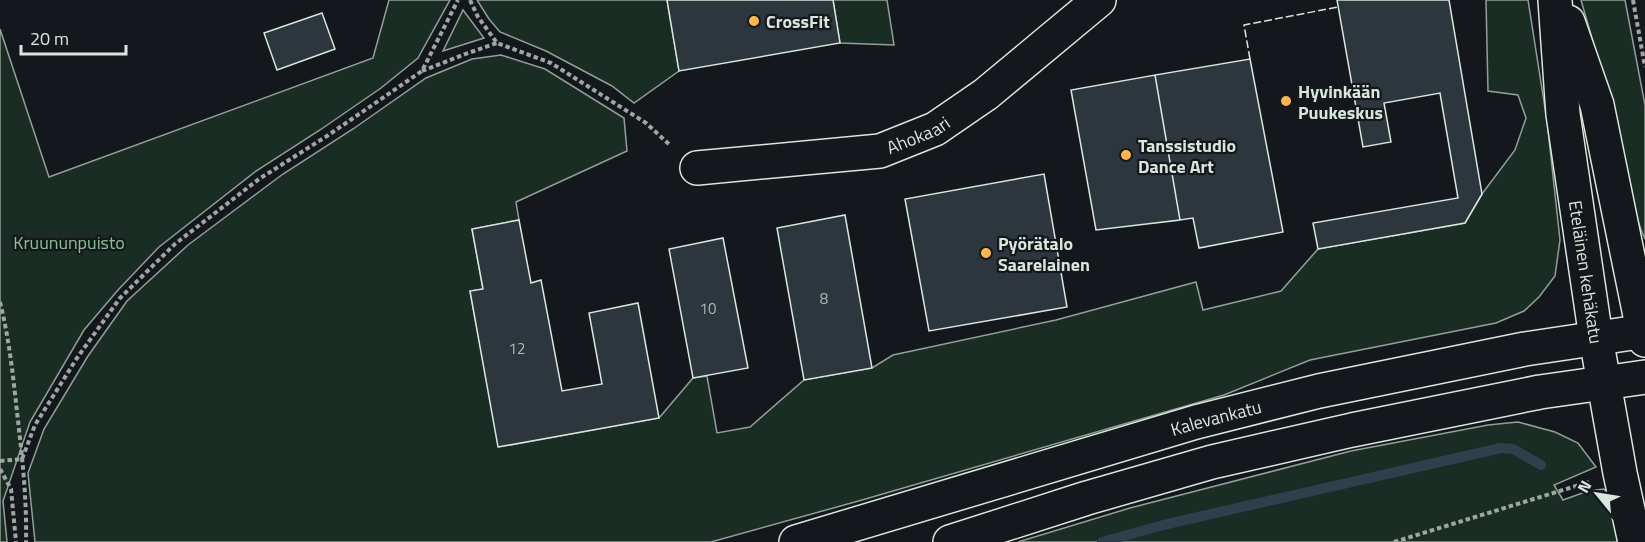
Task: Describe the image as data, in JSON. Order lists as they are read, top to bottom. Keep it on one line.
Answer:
{"streets":{"main road":["Ahokaari","Eteläinen kehäkatu","Kalevankatu"]},"crossings":[["Eteläinen kehäkatu","Kalevankatu"]],"parks":["Kruununpuisto"],"places":["CrossFit","Hyvinkään Puukeskus","Tanssistudio Dance Art","Pyörätalo Saarelainen"],"house_numbers":["8","10","12"],"scale_bar":"20 m","north":"top left"}
